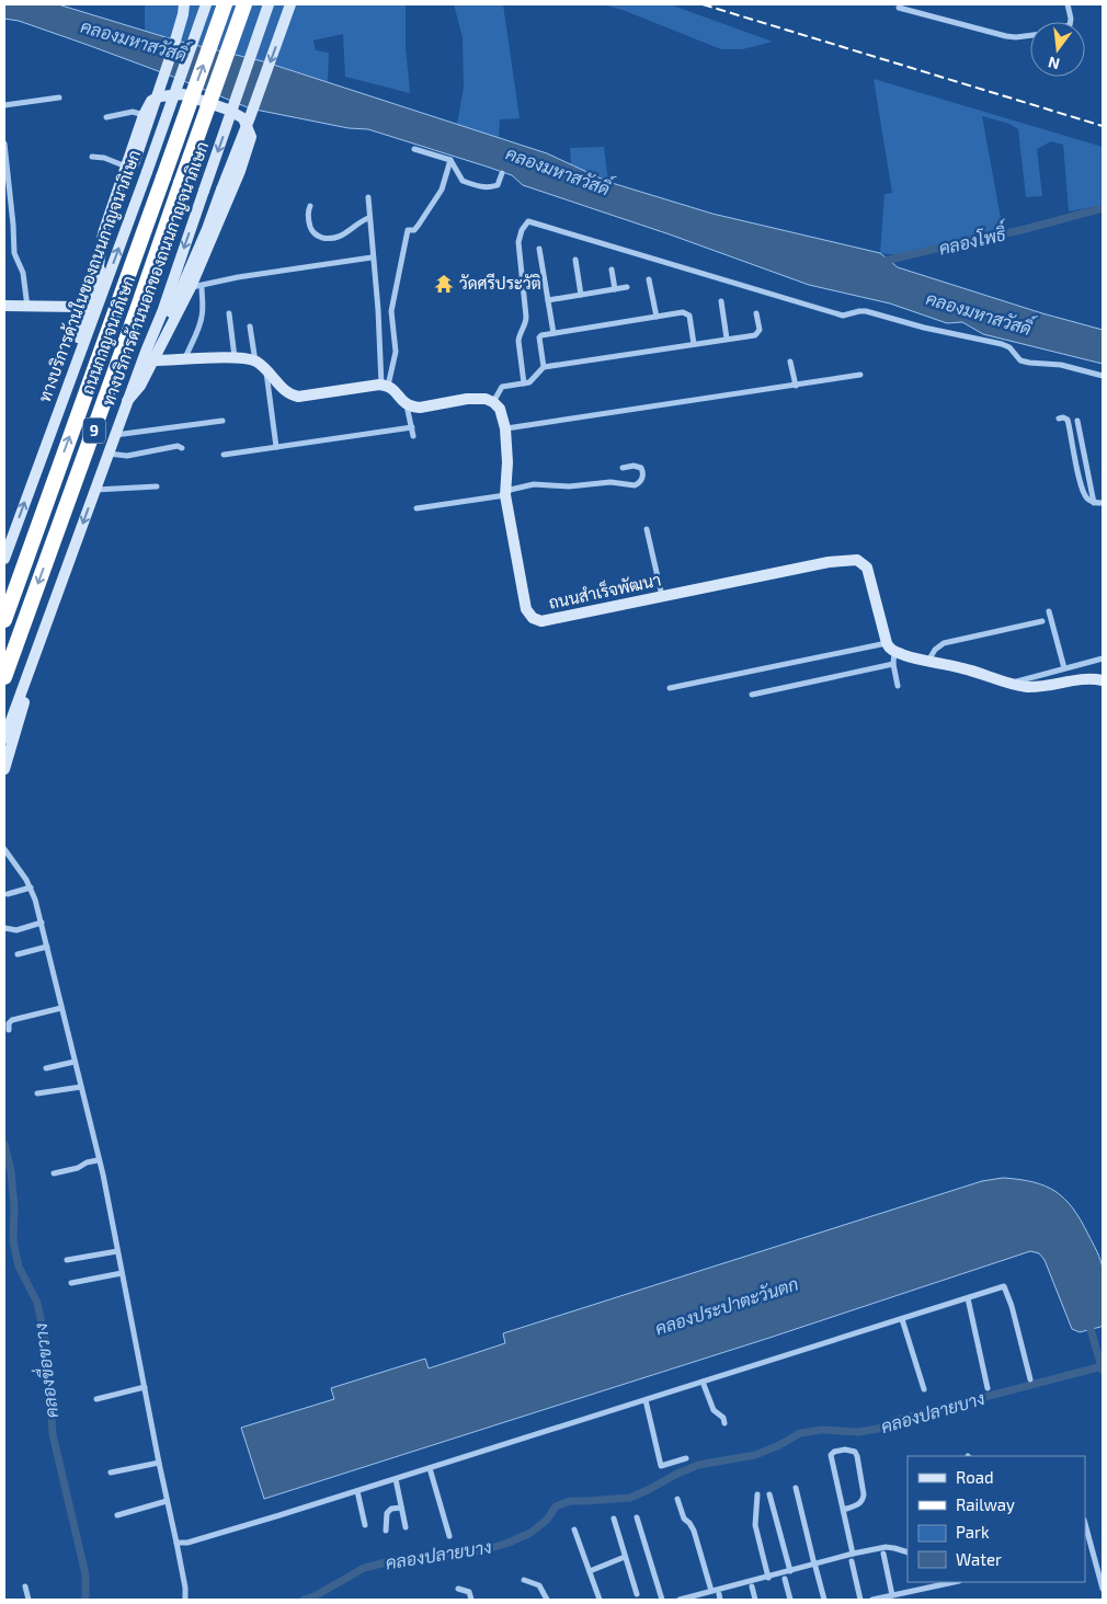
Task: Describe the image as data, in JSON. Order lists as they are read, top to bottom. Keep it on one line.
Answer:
{"streets":{"highway":["ถนนกาญจนาภิเษก","9"],"main road":["ทางบริการด้านนอกของถนนกาญจนาภิเษก","ทางบริการด้านในของถนนกาญจนาภิเษก","ถนนสำเร็จพัฒนา"]},"water":["คลองมหาสวัสดิ์","คลองโพธิ์","คลองประปาตะวันตก","คลองขื่อขวาง","คลองปลายบาง"],"places":{"temple":["วัดศรีประวัติ"]},"legend":["Road","Railway","Park","Water"],"north":"bottom"}
